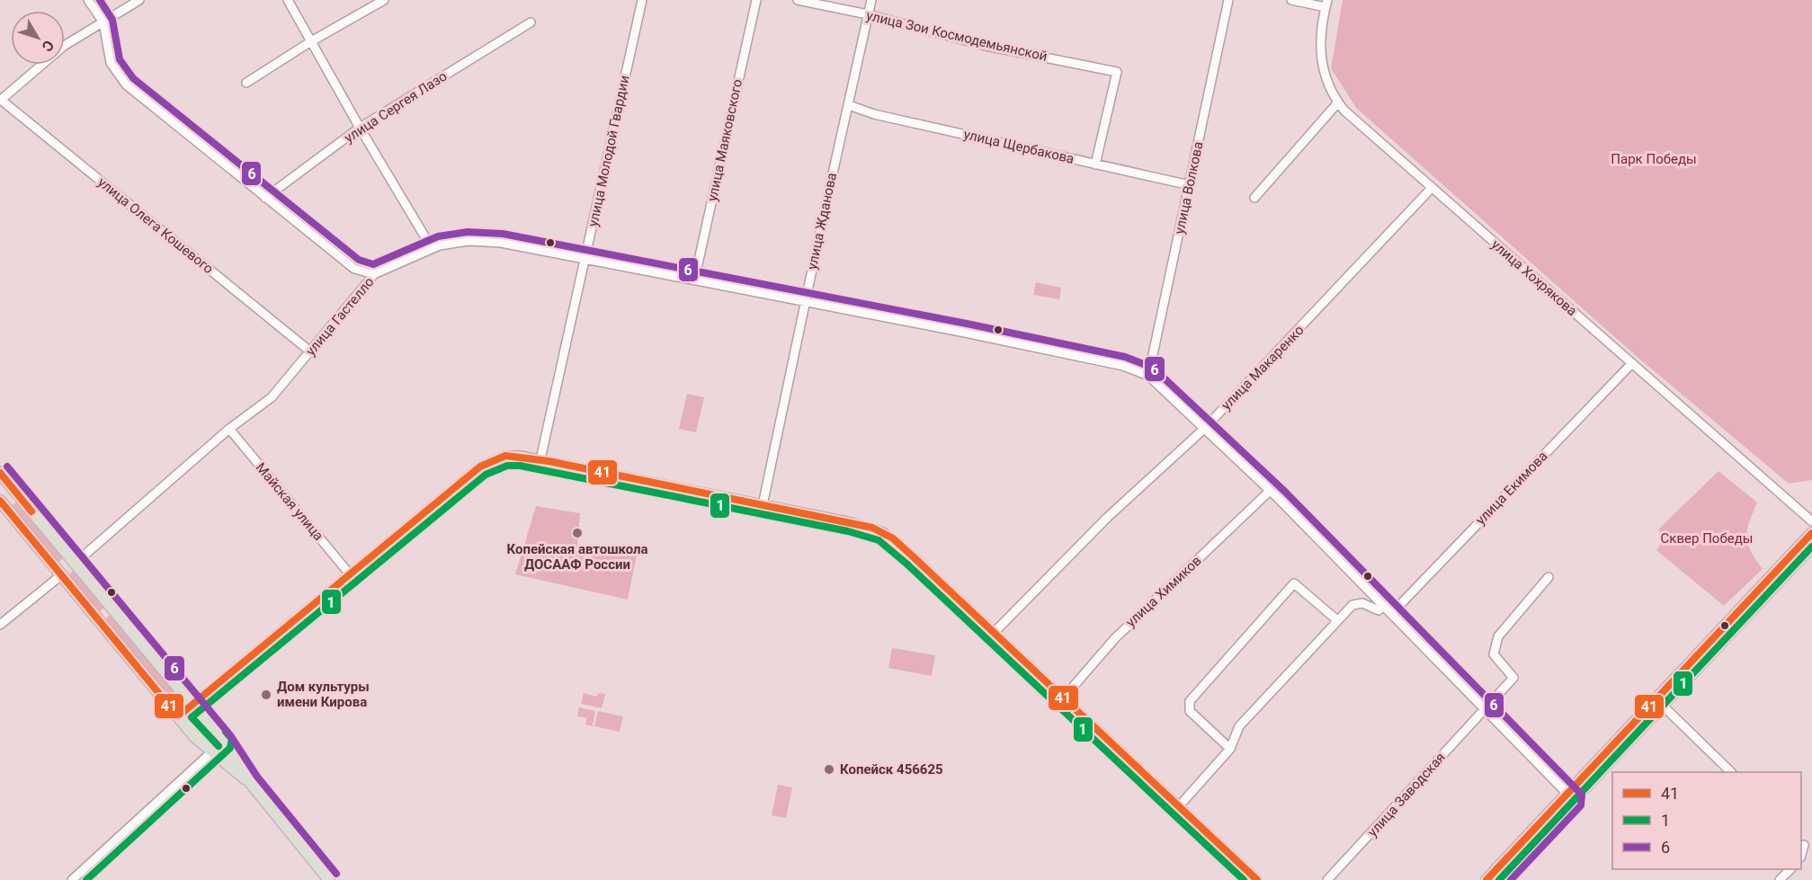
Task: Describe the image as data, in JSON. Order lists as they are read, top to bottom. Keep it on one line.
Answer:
{"streets":{"main road":["улица Гастелло"],"street":["улица Зои Космодемьянской","улица Сергея Лазо","улица Маяковского","улица Щербакова","улица Молодой Гвардии","улица Волкова","улица Жданова","улица Олега Кошевого","улица Хохрякова","улица Макаренко","улица Екимова","Майская улица","улица Химиков","улица Заводская"]},"crossings":[["улица Зои Космодемьянской","улица Щербакова"],["улица Зои Космодемьянской","улица Жданова"],["улица Маяковского","улица Гастелло"],["улица Щербакова","улица Волкова"],["улица Щербакова","улица Жданова"],["улица Молодой Гвардии","улица Гастелло"],["улица Волкова","улица Гастелло"],["улица Жданова","улица Гастелло"],["улица Олега Кошевого","улица Гастелло"],["улица Хохрякова","улица Макаренко"],["улица Хохрякова","улица Екимова"],["улица Гастелло","Майская улица"]],"parks":["Парк Победы","Сквер Победы"],"places":["Копейская автошкола ДОСААФ России","Дом культуры имени Кирова","Копейск 456625"],"lines":["transit line 6","transit line 41","transit line 1"],"legend":["41","1","6"],"north":"bottom right"}
